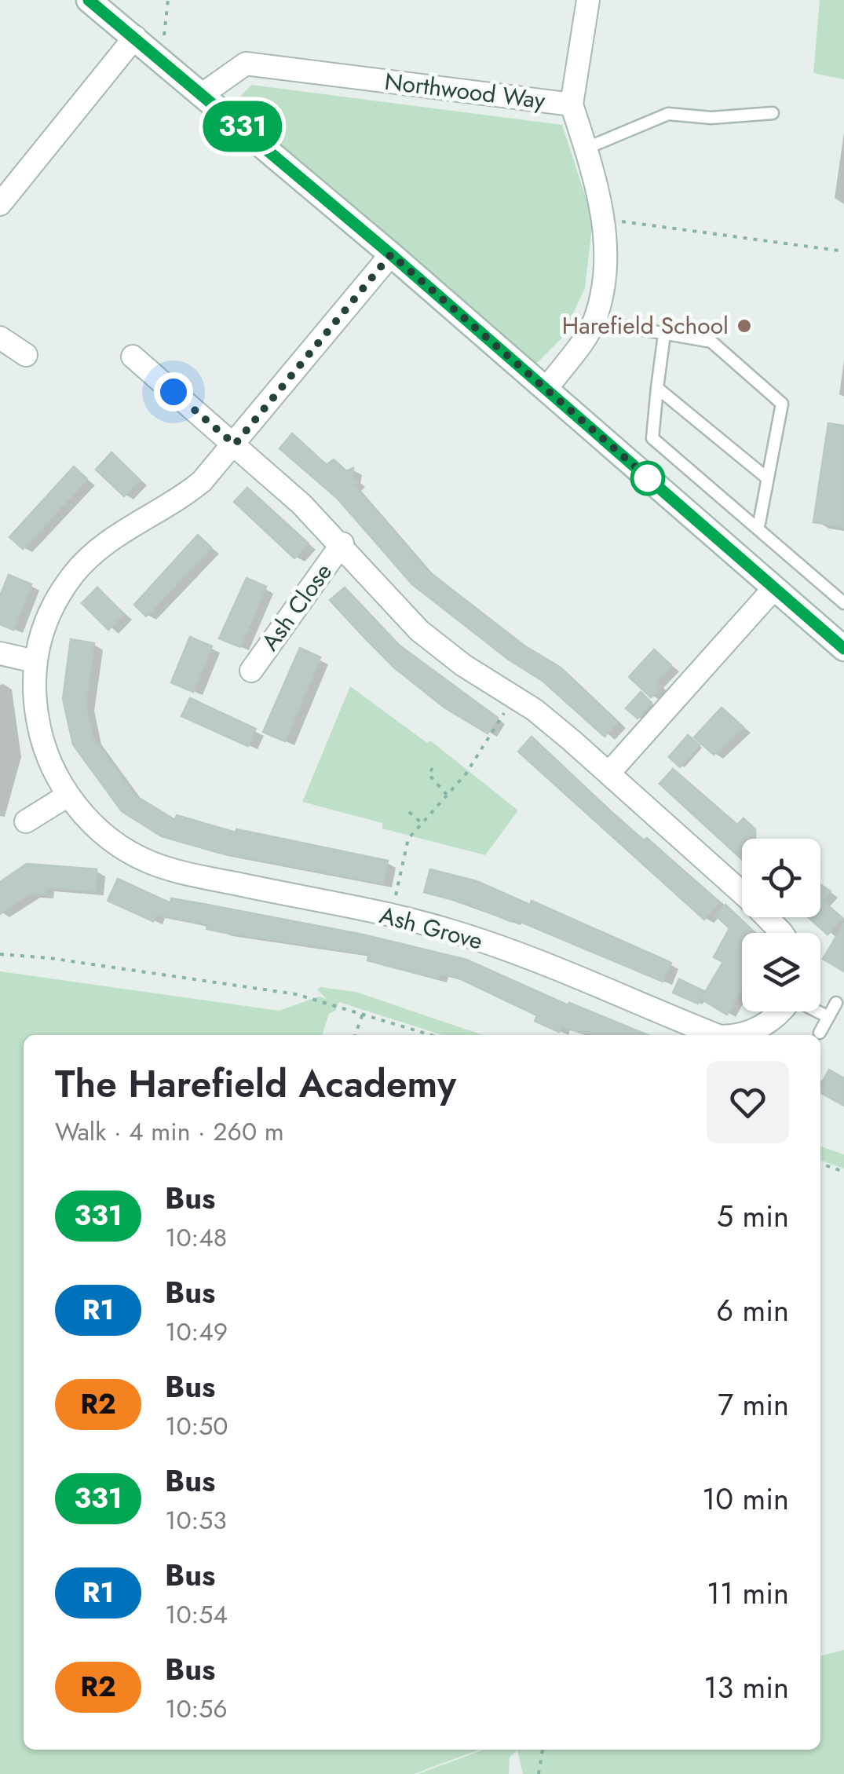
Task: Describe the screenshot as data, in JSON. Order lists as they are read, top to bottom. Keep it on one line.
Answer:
{"streets":{"street":["Northwood Way","Ash Close","Ash Grove"]},"places":["Harefield School"],"lines":["bus line 331"],"page":{"on_map":"331","heading":["The Harefield Academy","Walk · 4 min · 260 m"],"list":[{"mark":"331","name":"Bus","note":"10:48","value":"5 min"},{"mark":"R1","name":"Bus","note":"10:49","value":"6 min"},{"mark":"R2","name":"Bus","note":"10:50","value":"7 min"},{"mark":"331","name":"Bus","note":"10:53","value":"10 min"},{"mark":"R1","name":"Bus","note":"10:54","value":"11 min"},{"mark":"R2","name":"Bus","note":"10:56","value":"13 min"}]}}
